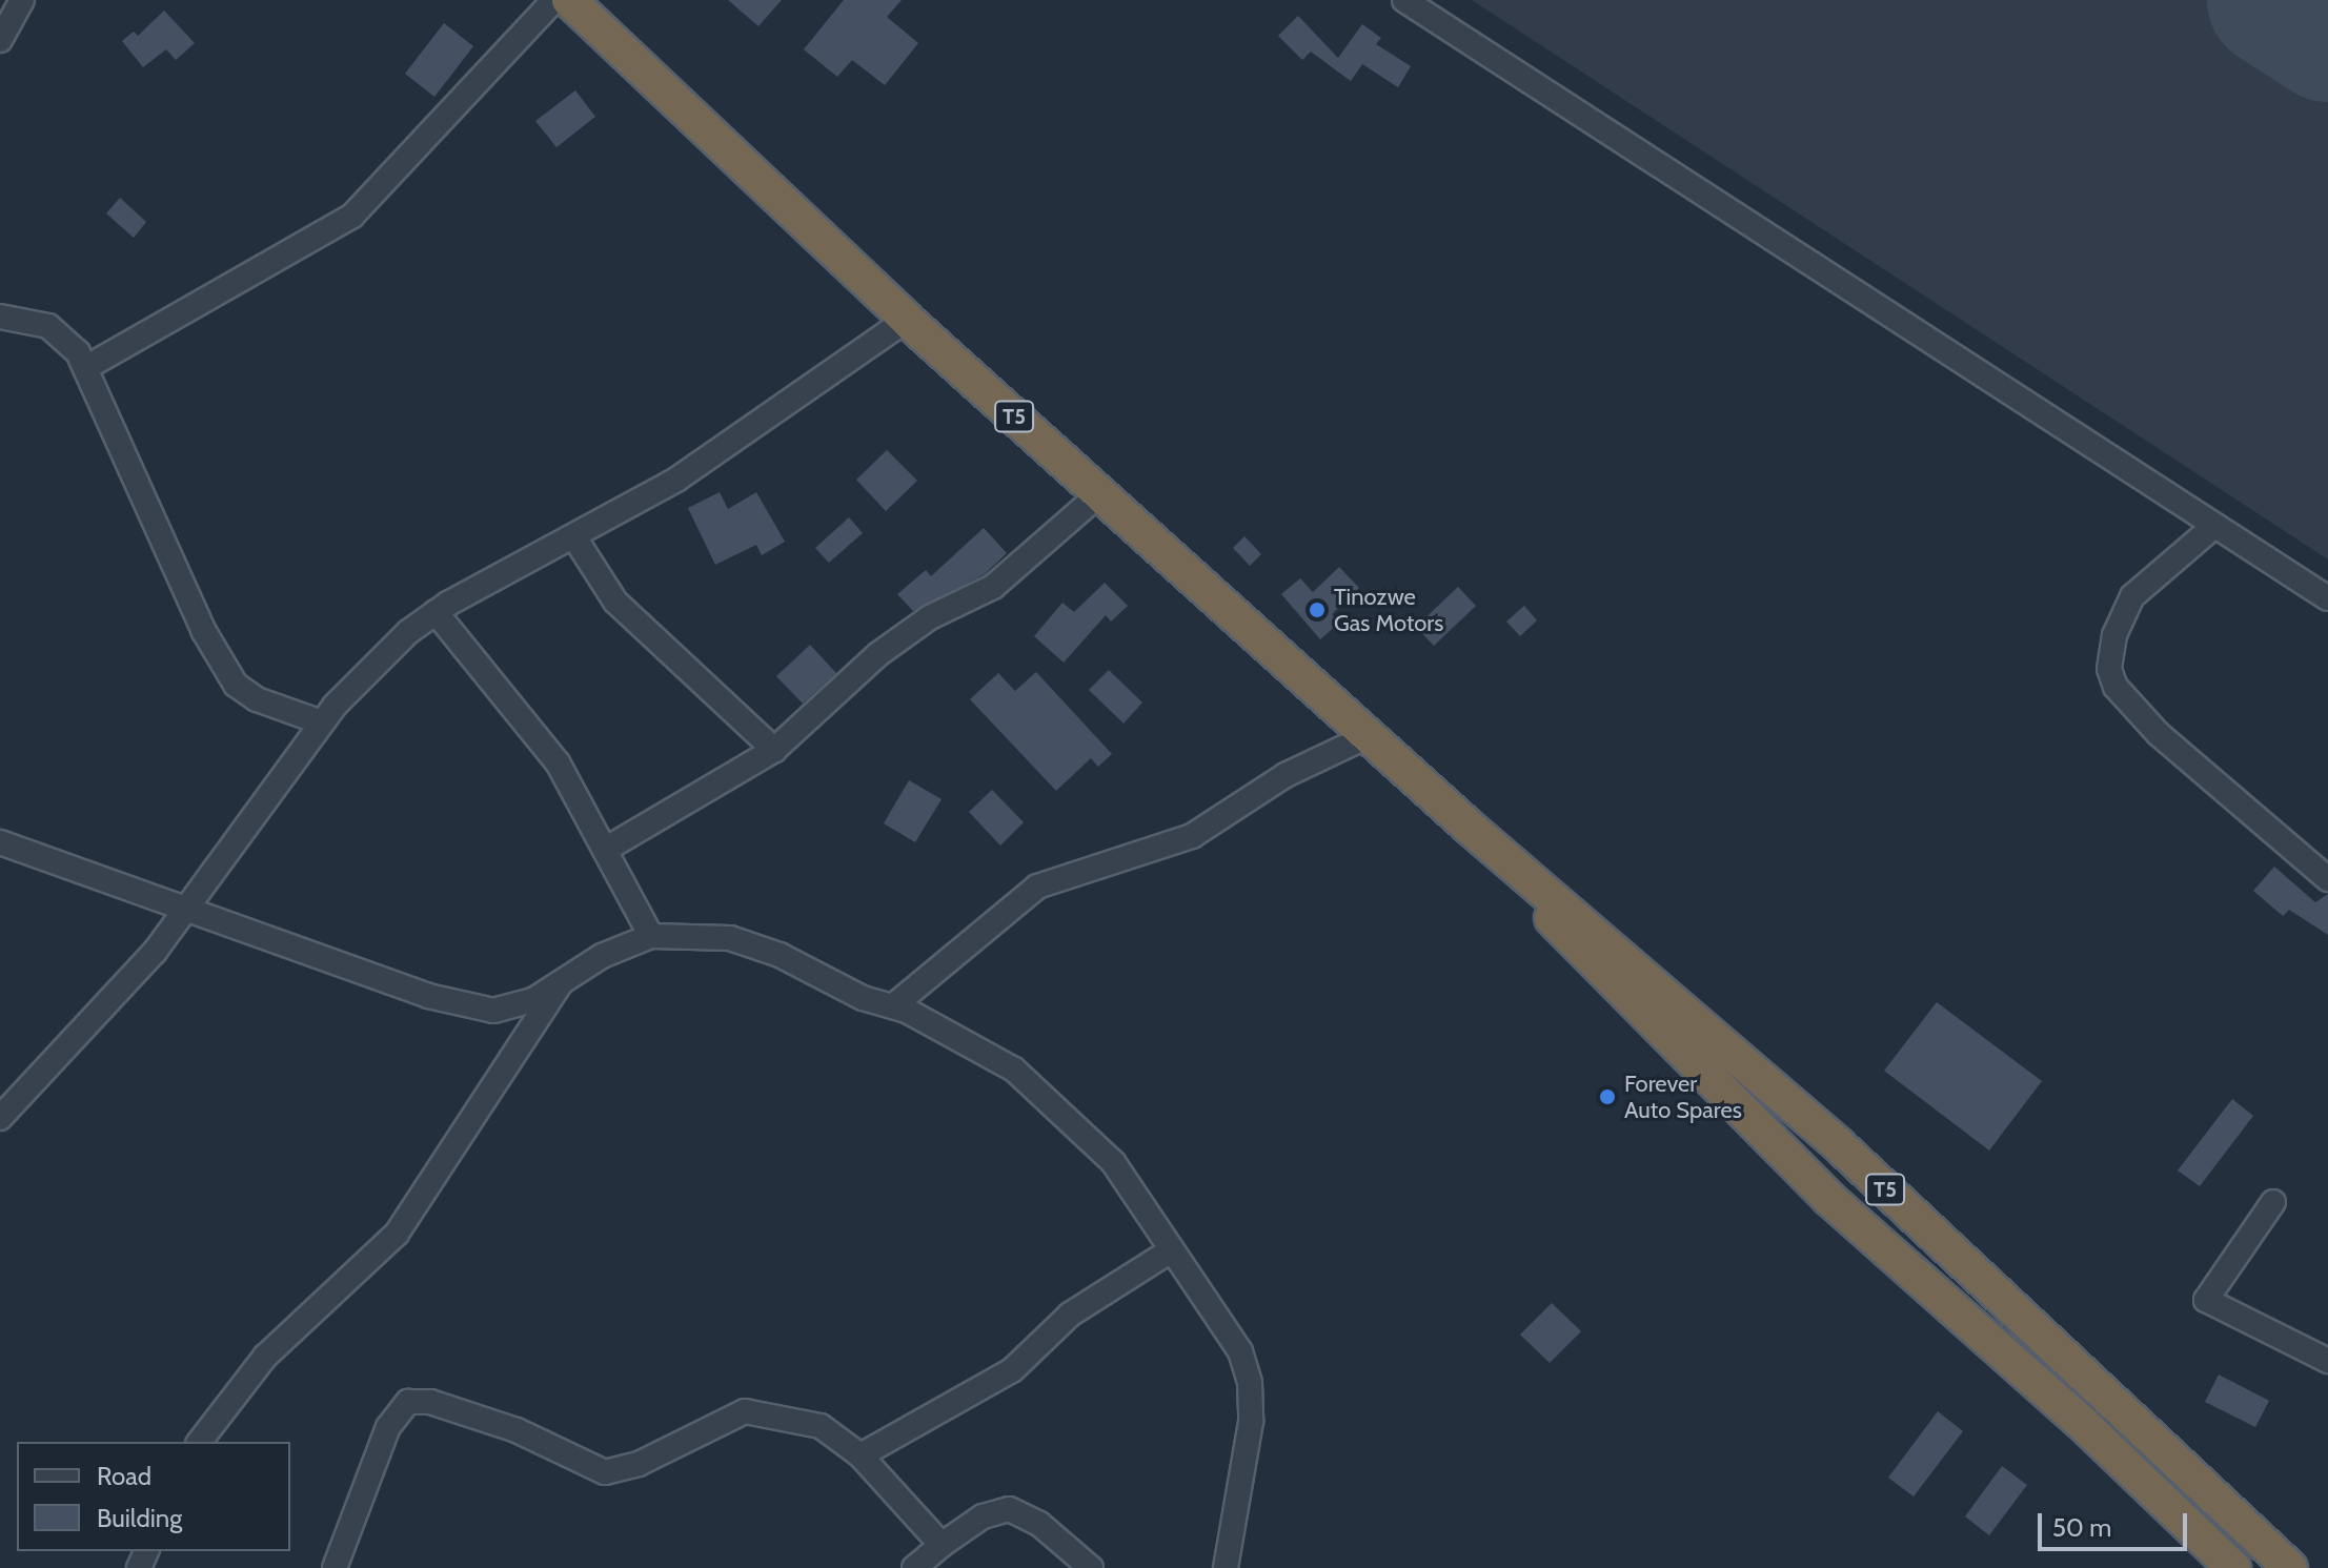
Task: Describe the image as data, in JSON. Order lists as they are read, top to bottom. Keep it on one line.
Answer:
{"streets":{"highway":["T5"]},"places":["Tinozwe Gas Motors","Forever Auto Spares"],"legend":["Road","Building"],"scale_bar":"50 m"}
